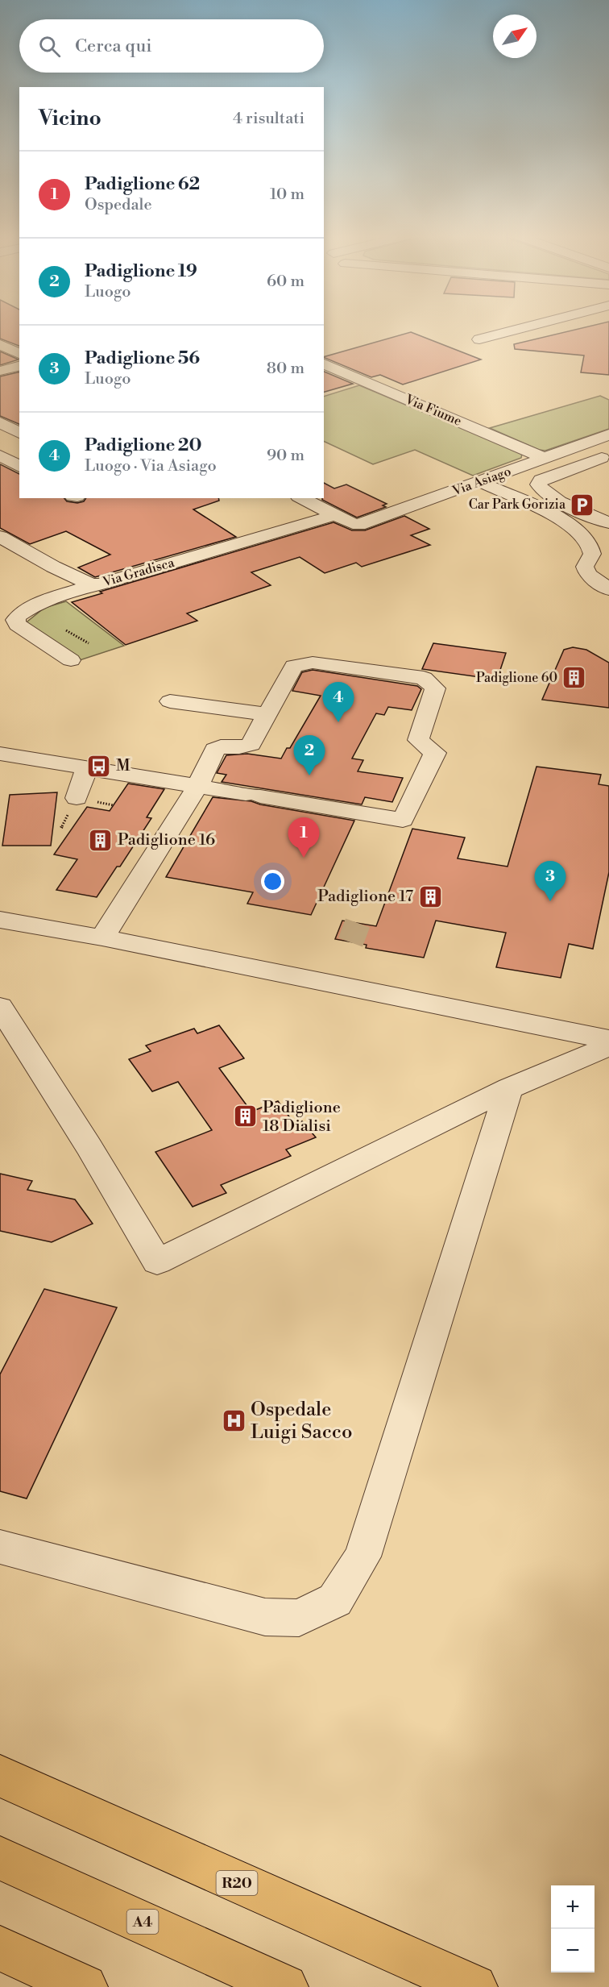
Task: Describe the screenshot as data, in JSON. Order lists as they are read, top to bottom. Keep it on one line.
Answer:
{"streets":{"highway":["R20","A4"],"street":["Via Fiume","Via Asiago","Via Gradisca"]},"crossings":[["Via Fiume","Via Asiago"],["Via Asiago","Via Gradisca"]],"places":{"parking":["Car Park Gorizia"],"building":["Padiglione 60","Padiglione 16","Padiglione 17","Padiglione 18 Dialisi"],"bus stop":["M"],"hospital":["Ospedale Luigi Sacco"]},"north":"top right","page":{"search":"Cerca qui","heading":["Vicino","4 risultati"],"list":[{"mark":"1","name":"Padiglione 62","note":"Ospedale","value":"10 m"},{"mark":"2","name":"Padiglione 19","note":"Luogo","value":"60 m"},{"mark":"3","name":"Padiglione 56","note":"Luogo","value":"80 m"},{"mark":"4","name":"Padiglione 20","note":"Luogo · Via Asiago","value":"90 m"}],"pins":["4","2","1","3"],"map_buttons":["+","−"]}}
